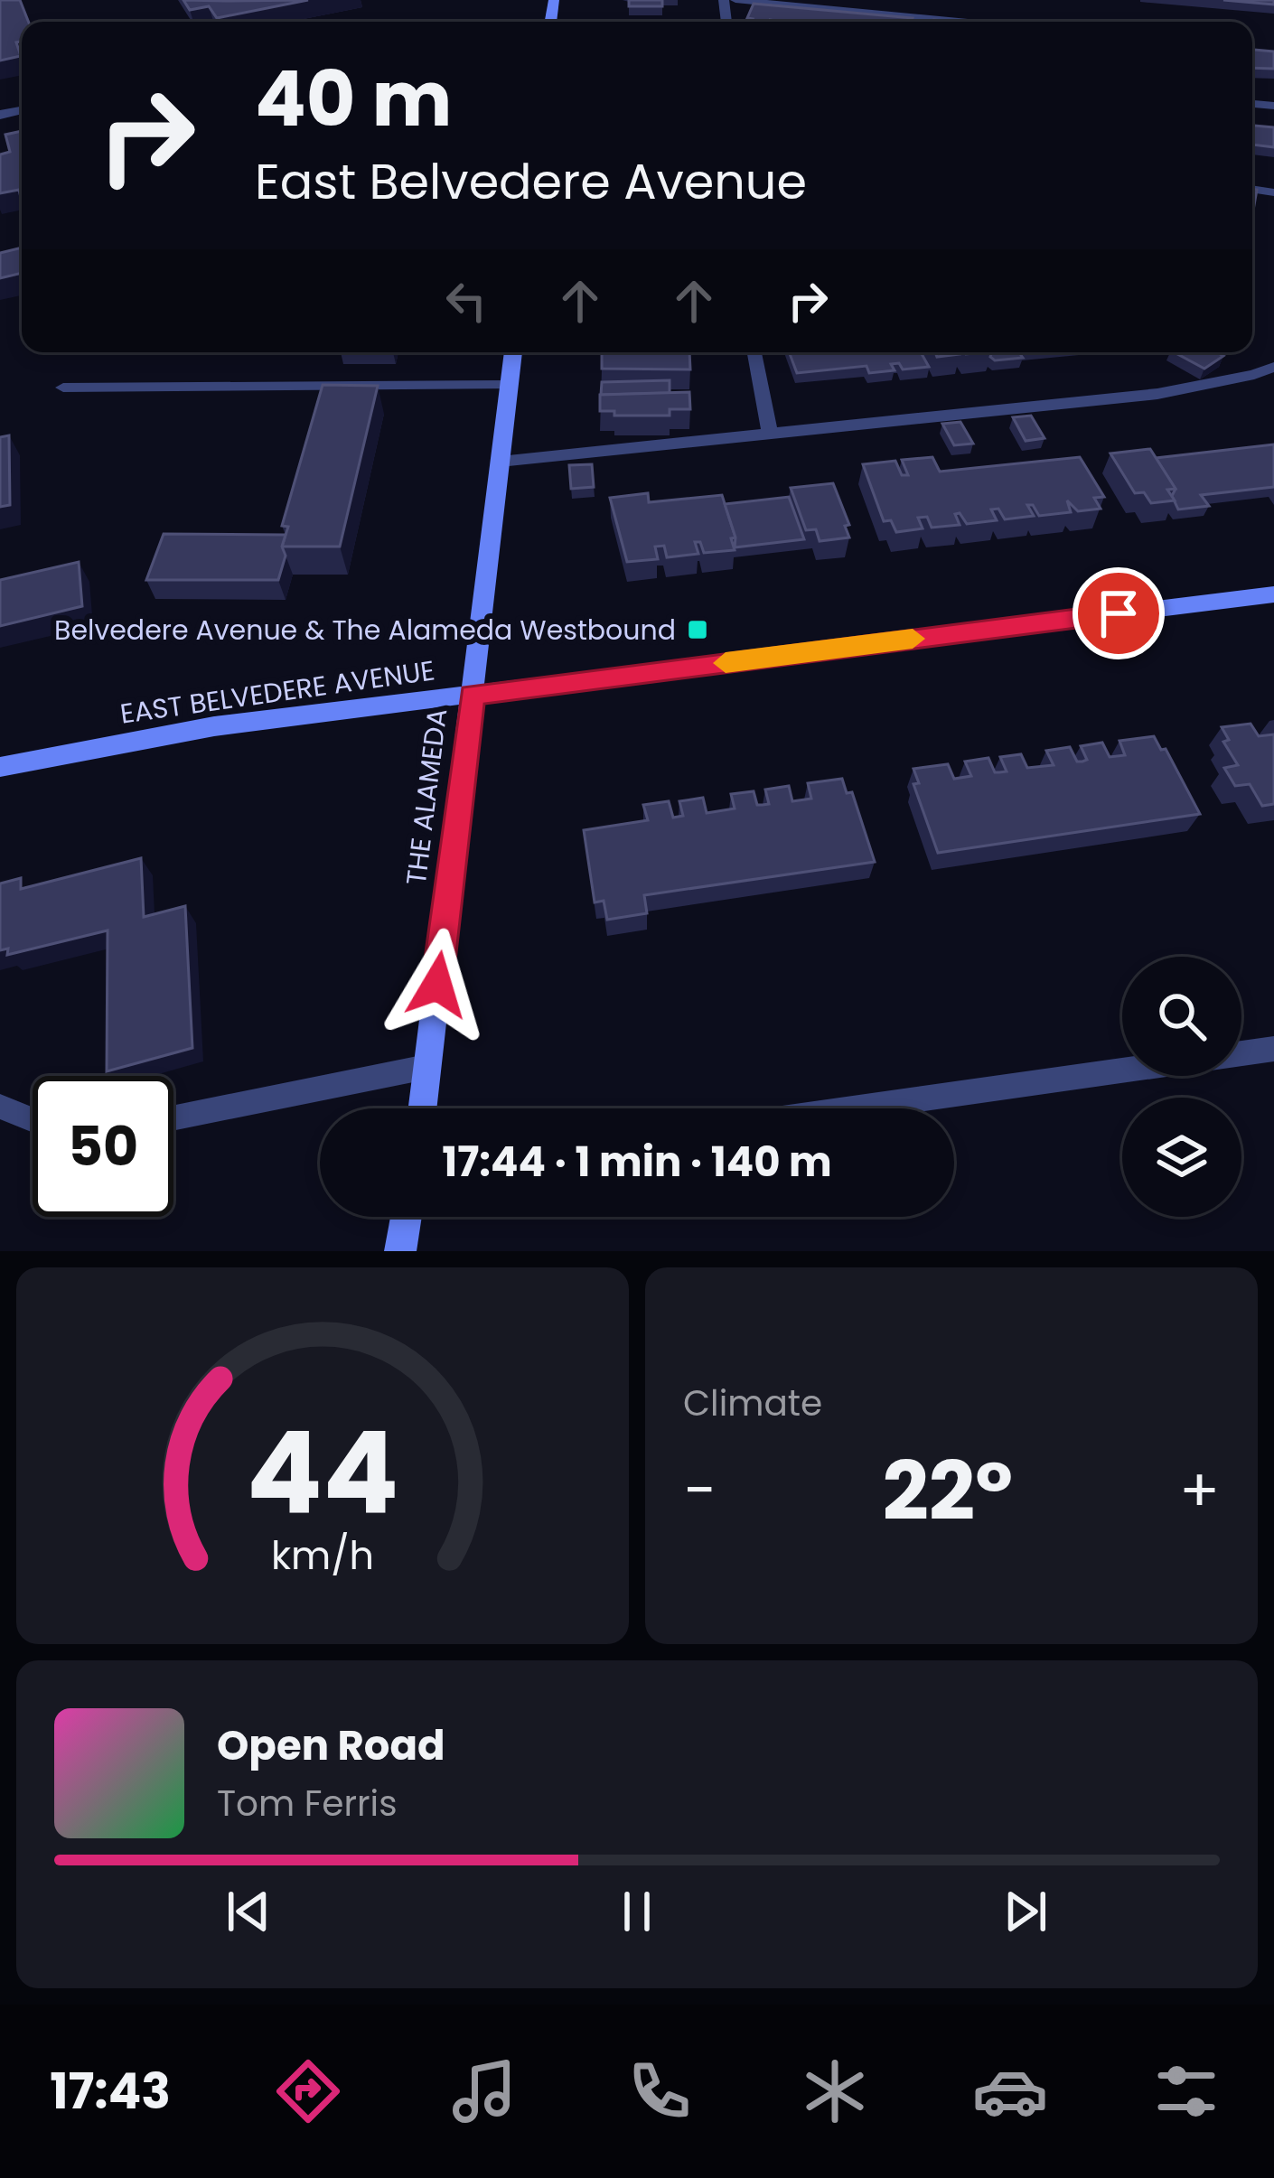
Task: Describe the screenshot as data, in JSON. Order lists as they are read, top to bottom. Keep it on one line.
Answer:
{"streets":{"main road":["EAST BELVEDERE AVENUE","THE ALAMEDA"]},"crossings":[["EAST BELVEDERE AVENUE","THE ALAMEDA"]],"places":{"transit":["Belvedere Avenue & The Alameda Westbound"]},"page":{"turn":["40 m","East Belvedere Avenue"],"limit":"50","trip":"17:44 · 1 min · 140 m","tile":"Climate","heat":["−","22°","+"],"song":["Open Road","Tom Ferris"],"tabs":"17:43","gauge":["44","km/h"]}}
